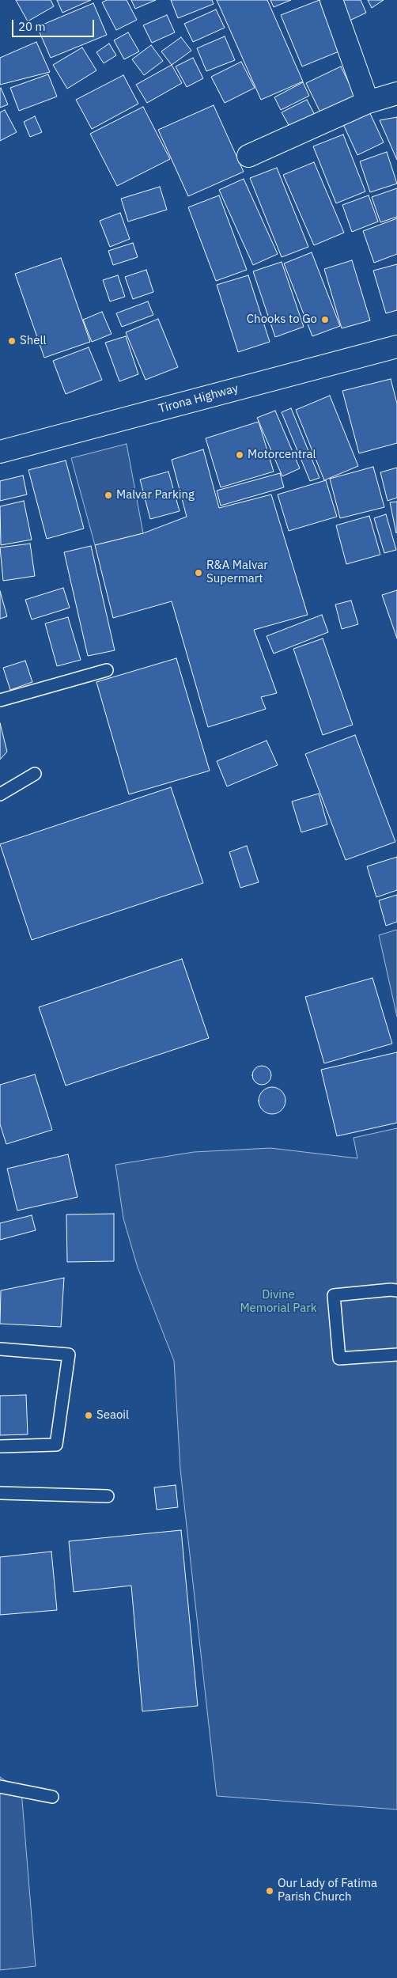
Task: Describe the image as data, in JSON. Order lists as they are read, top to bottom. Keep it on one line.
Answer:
{"streets":{"main road":["Tirona Highway"]},"parks":["Divine Memorial Park"],"places":["Chooks to Go","Shell","Motorcentral","Malvar Parking","R&A Malvar Supermart","Seaoil","Our Lady of Fatima Parish Church"],"scale_bar":"20 m"}
